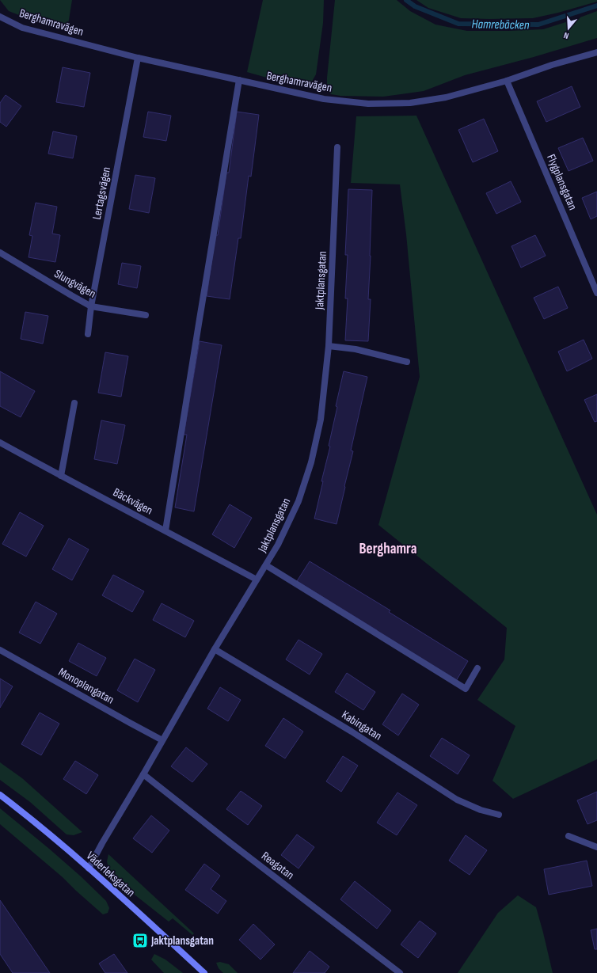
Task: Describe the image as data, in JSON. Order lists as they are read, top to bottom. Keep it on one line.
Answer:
{"streets":{"street":["Berghamravägen","Flygplansgatan","Lertagsvägen","Jaktplansgatan","Slungvägen","Bäckvägen","Monoplangatan","Kabingatan","Reagatan","Väderleksgatan"]},"crossings":[["Berghamravägen","Flygplansgatan"],["Berghamravägen","Lertagsvägen"],["Lertagsvägen","Slungvägen"],["Jaktplansgatan","Bäckvägen"],["Jaktplansgatan","Monoplangatan"],["Jaktplansgatan","Kabingatan"],["Jaktplansgatan","Reagatan"],["Jaktplansgatan","Väderleksgatan"]],"districts":["Berghamra"],"water":["Hamrebäcken"],"places":{"bus stop":["Jaktplansgatan"]},"north":"bottom"}
